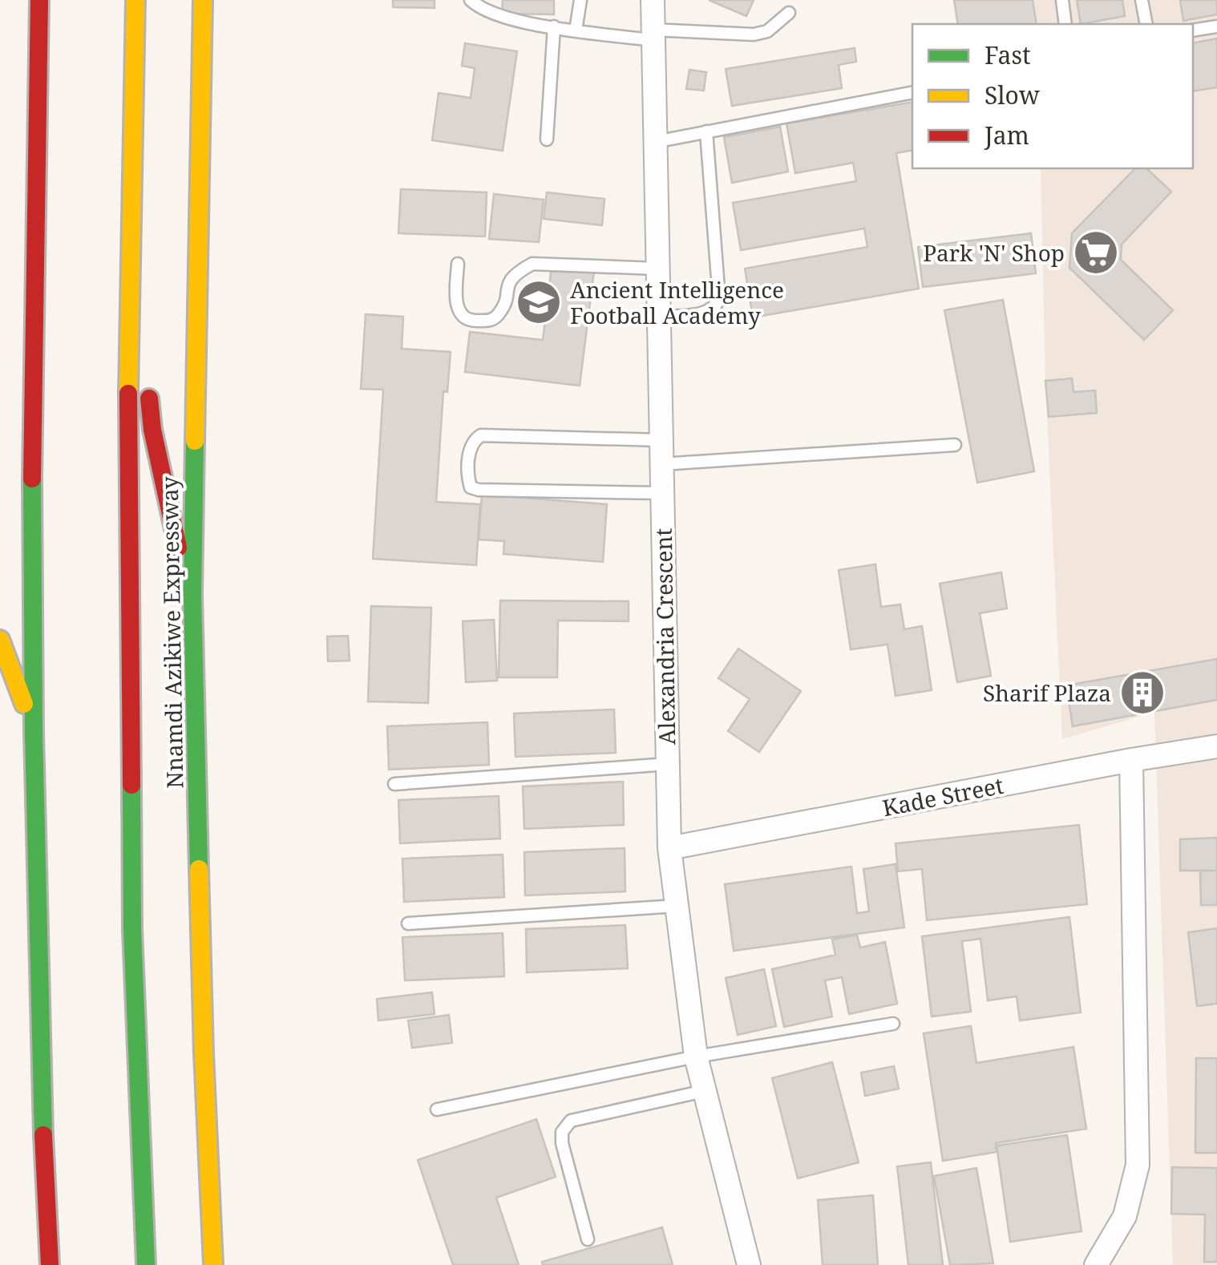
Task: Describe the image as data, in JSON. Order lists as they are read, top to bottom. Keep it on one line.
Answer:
{"streets":{"highway":["Nnamdi Azikiwe Expressway"],"street":["Alexandria Crescent","Kade Street"]},"crossings":[["Alexandria Crescent","Kade Street"]],"places":{"supermarket":["Park 'N' Shop"],"school or university":["Ancient Intelligence Football Academy"],"building":["Sharif Plaza"]},"legend":["Fast","Slow","Jam"]}
